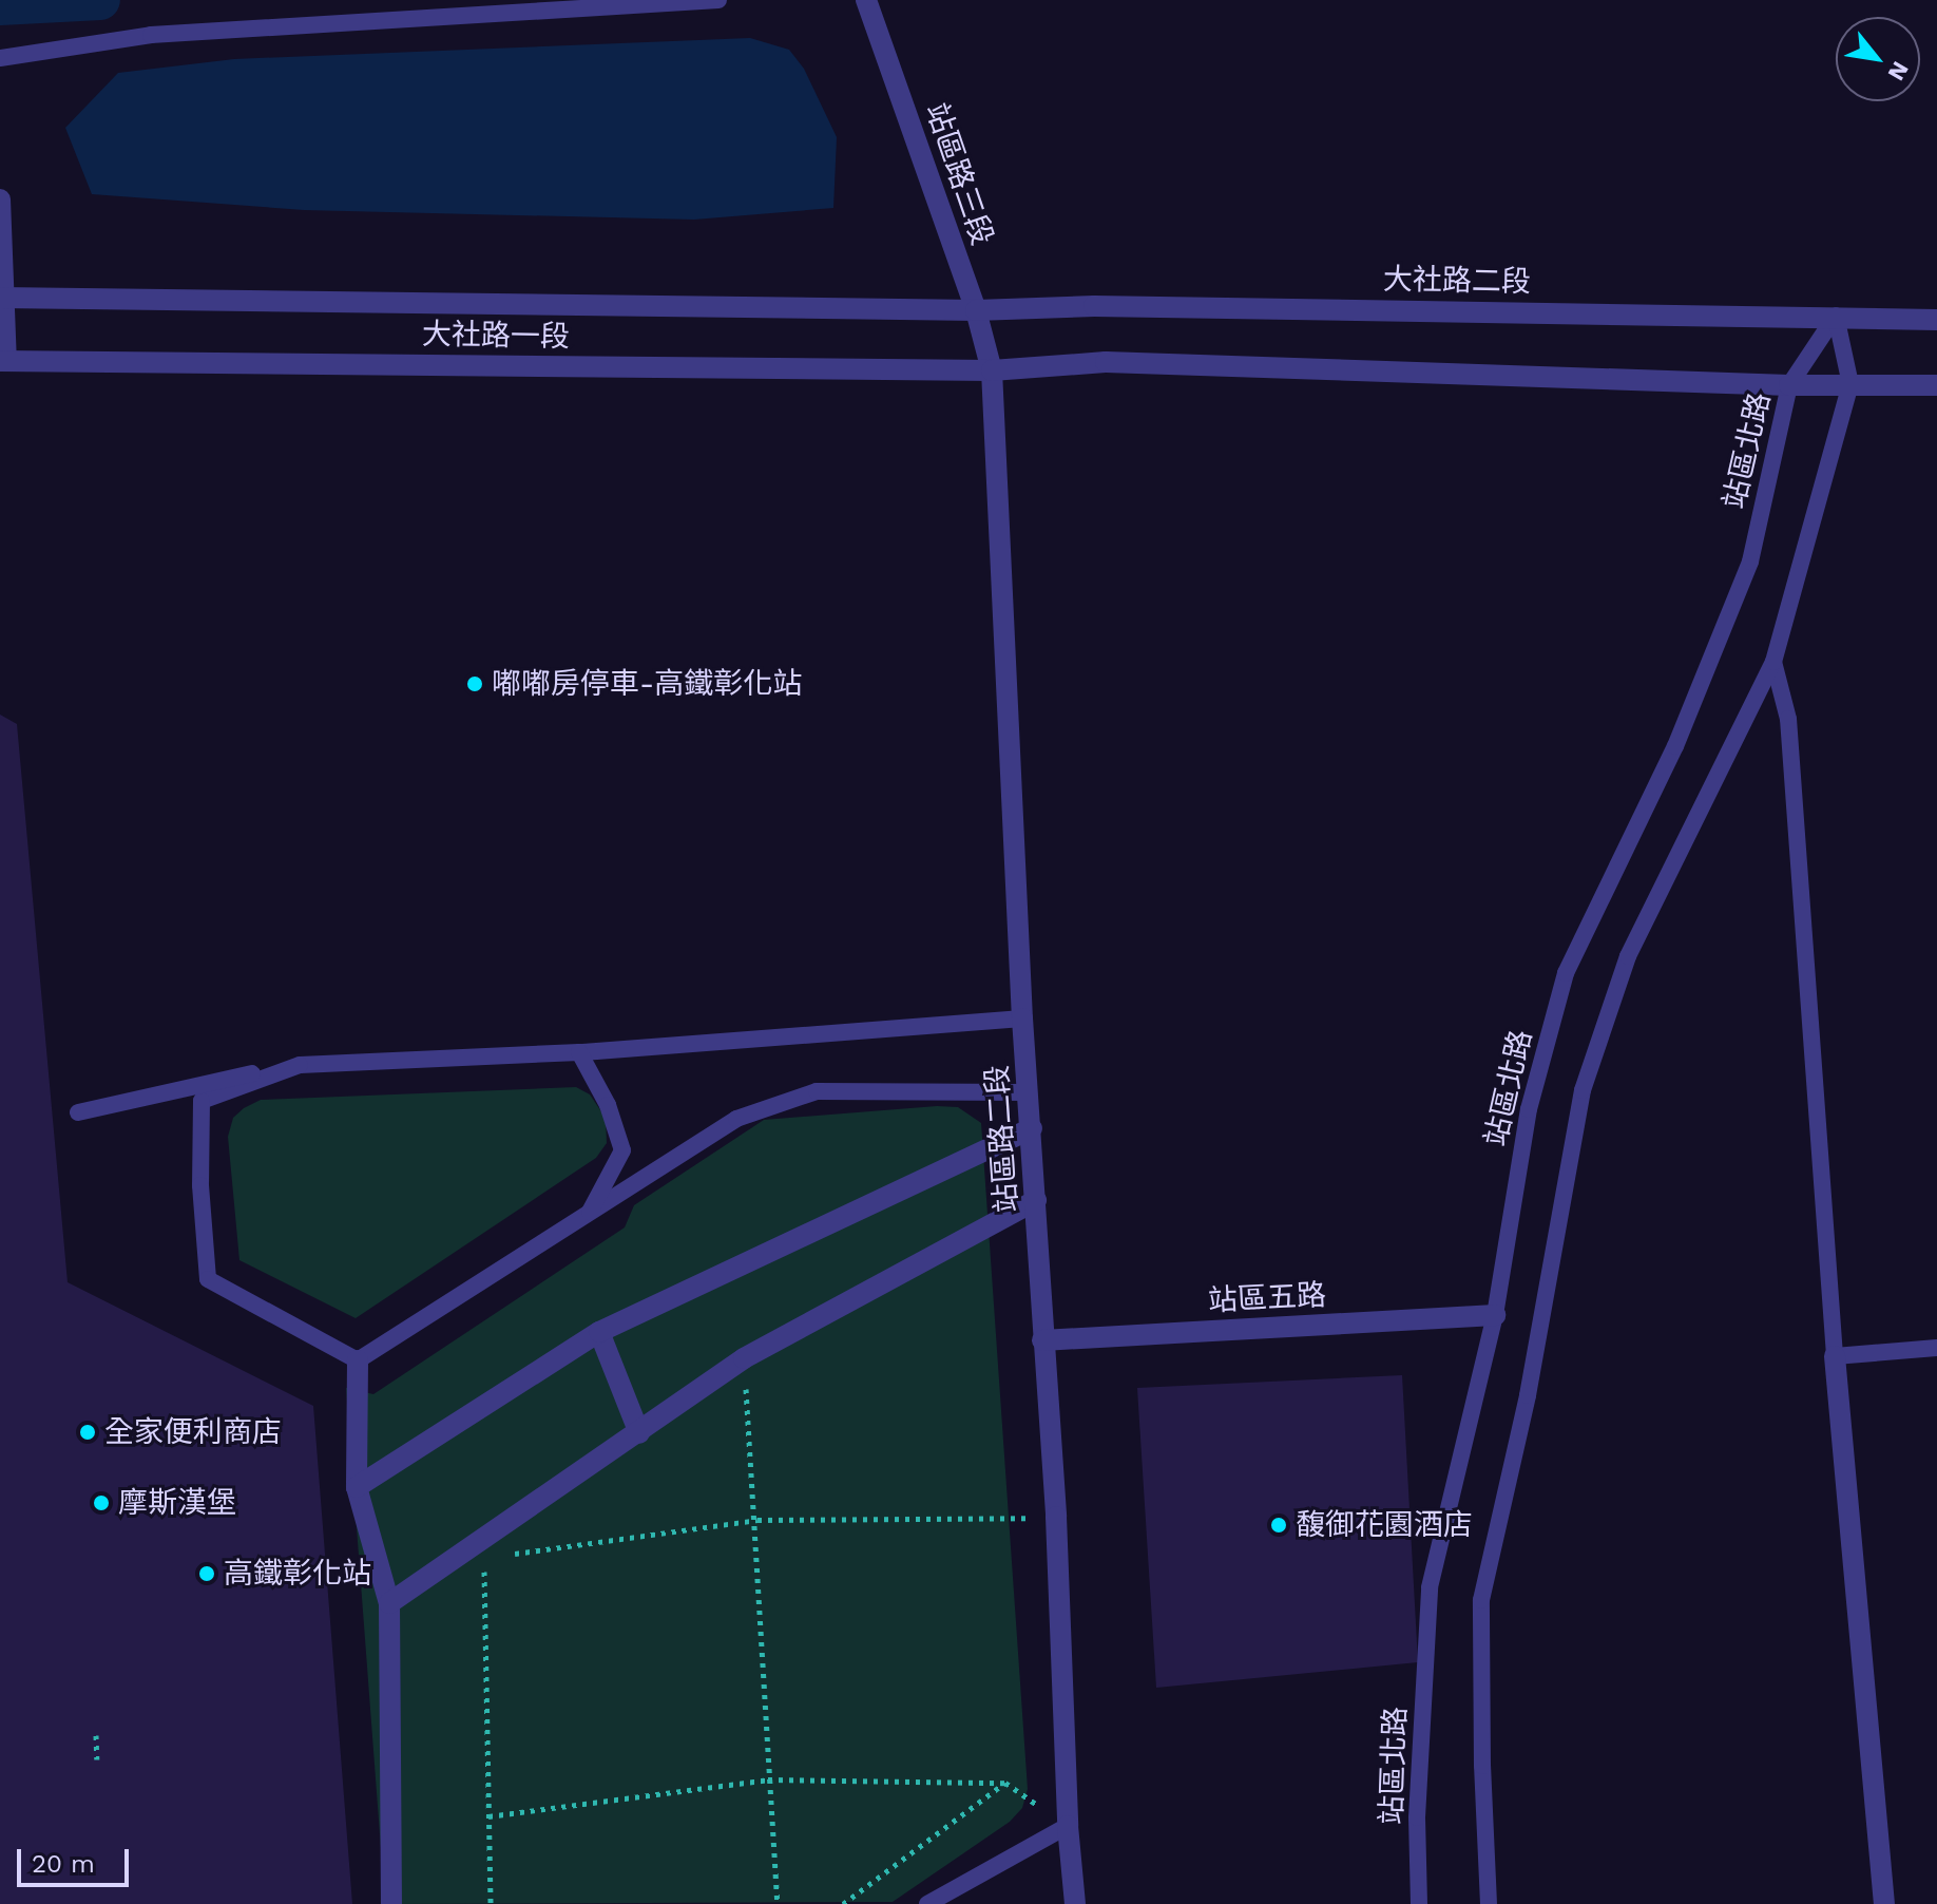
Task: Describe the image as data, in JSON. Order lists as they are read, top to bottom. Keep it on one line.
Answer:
{"streets":{"street":["站區路三段","大社路二段","大社路一段","站區路二段","站區五路"],"lane":["站區北路"]},"crossings":[["站區路三段","大社路二段"],["站區路三段","大社路一段"],["站區路三段","站區路二段"],["大社路二段","大社路一段"],["大社路二段","站區北路"],["大社路一段","站區路二段"],["站區北路","站區五路"],["站區路二段","站區五路"]],"places":["嘟嘟房停車-高鐵彰化站","全家便利商店","摩斯漢堡","馥御花園酒店","高鐵彰化站"],"scale_bar":"20 m","north":"bottom right"}
